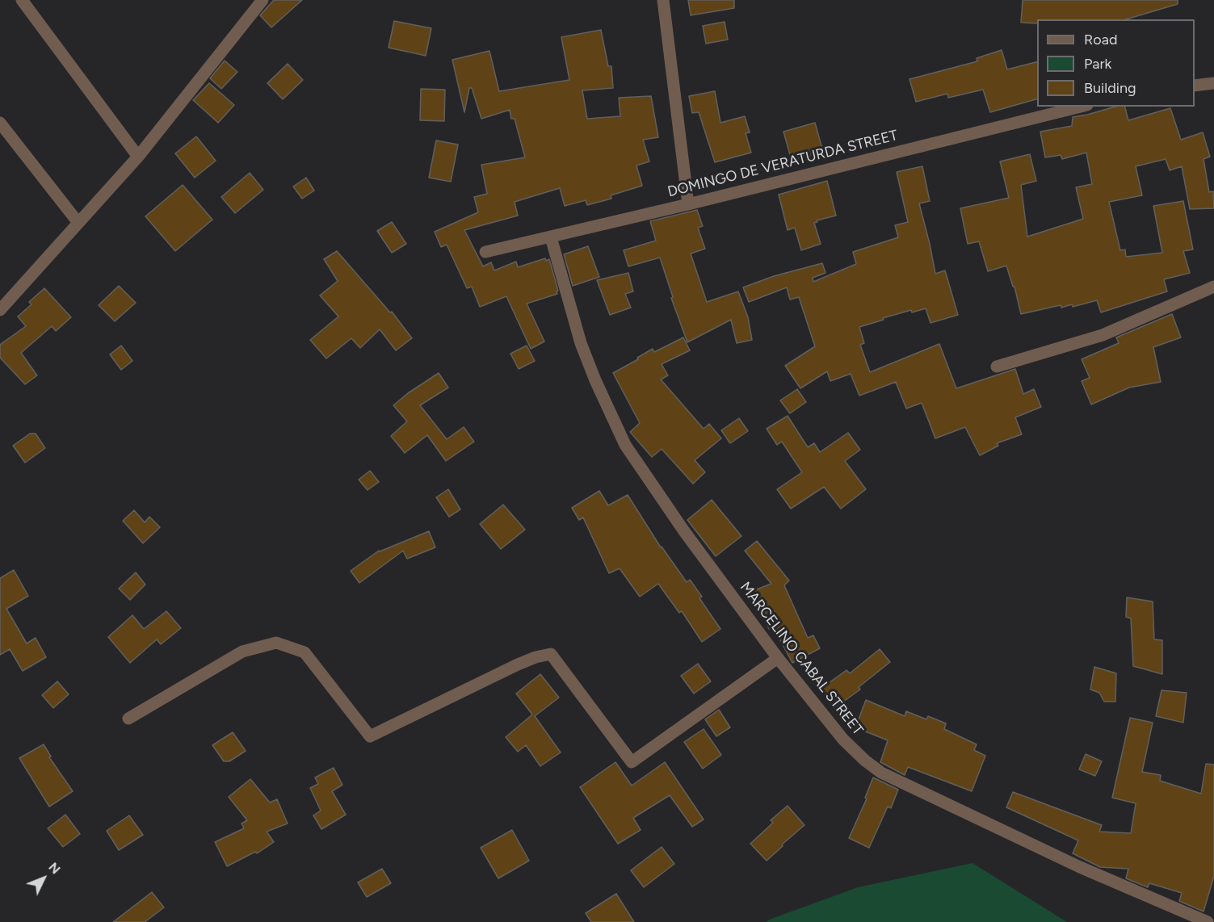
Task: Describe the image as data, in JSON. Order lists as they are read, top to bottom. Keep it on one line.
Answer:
{"streets":{"street":["DOMINGO DE VERATURDA STREET","MARCELINO CABAL STREET"]},"crossings":[["DOMINGO DE VERATURDA STREET","MARCELINO CABAL STREET"]],"legend":["Road","Park","Building"],"north":"top right"}
